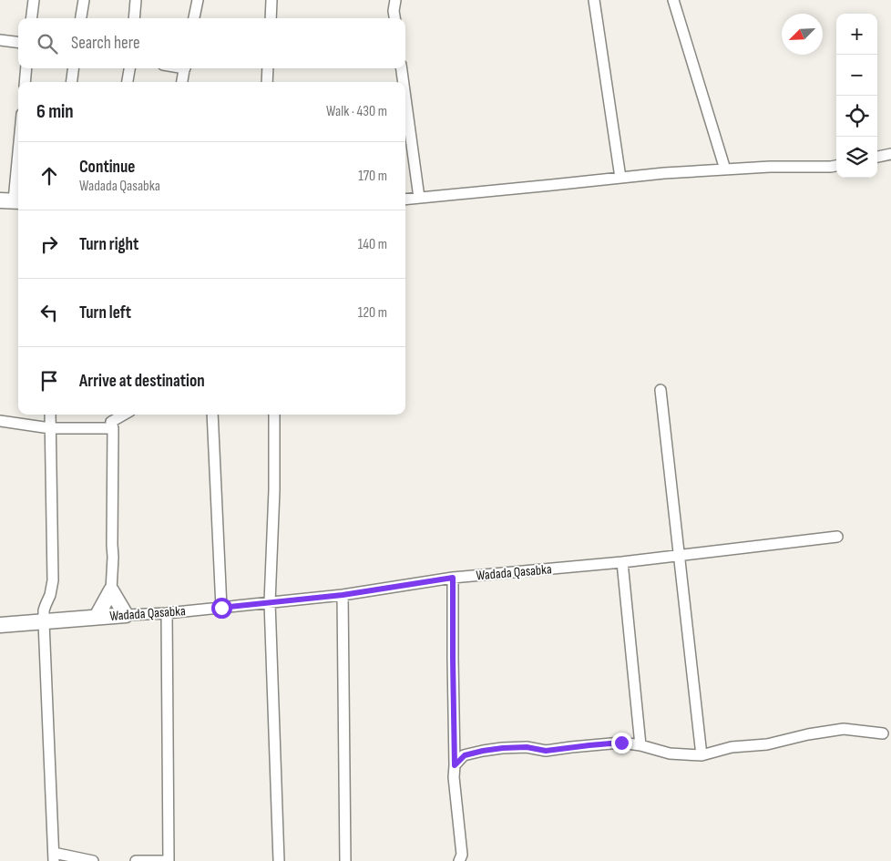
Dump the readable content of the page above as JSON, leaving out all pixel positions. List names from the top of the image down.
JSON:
{
  "streets": {
    "street": ["Wadada Qasabka"]
  },
  "north": "bottom left",
  "page": {
    "map_buttons": ["+", "−"],
    "search": "Search here",
    "heading": ["6 min", "Walk · 430 m"],
    "list": [
      ["Continue", "Wadada Qasabka", "170 m"],
      ["Turn right", "140 m"],
      ["Turn left", "120 m"],
      "Arrive at destination"
    ]
  }
}
